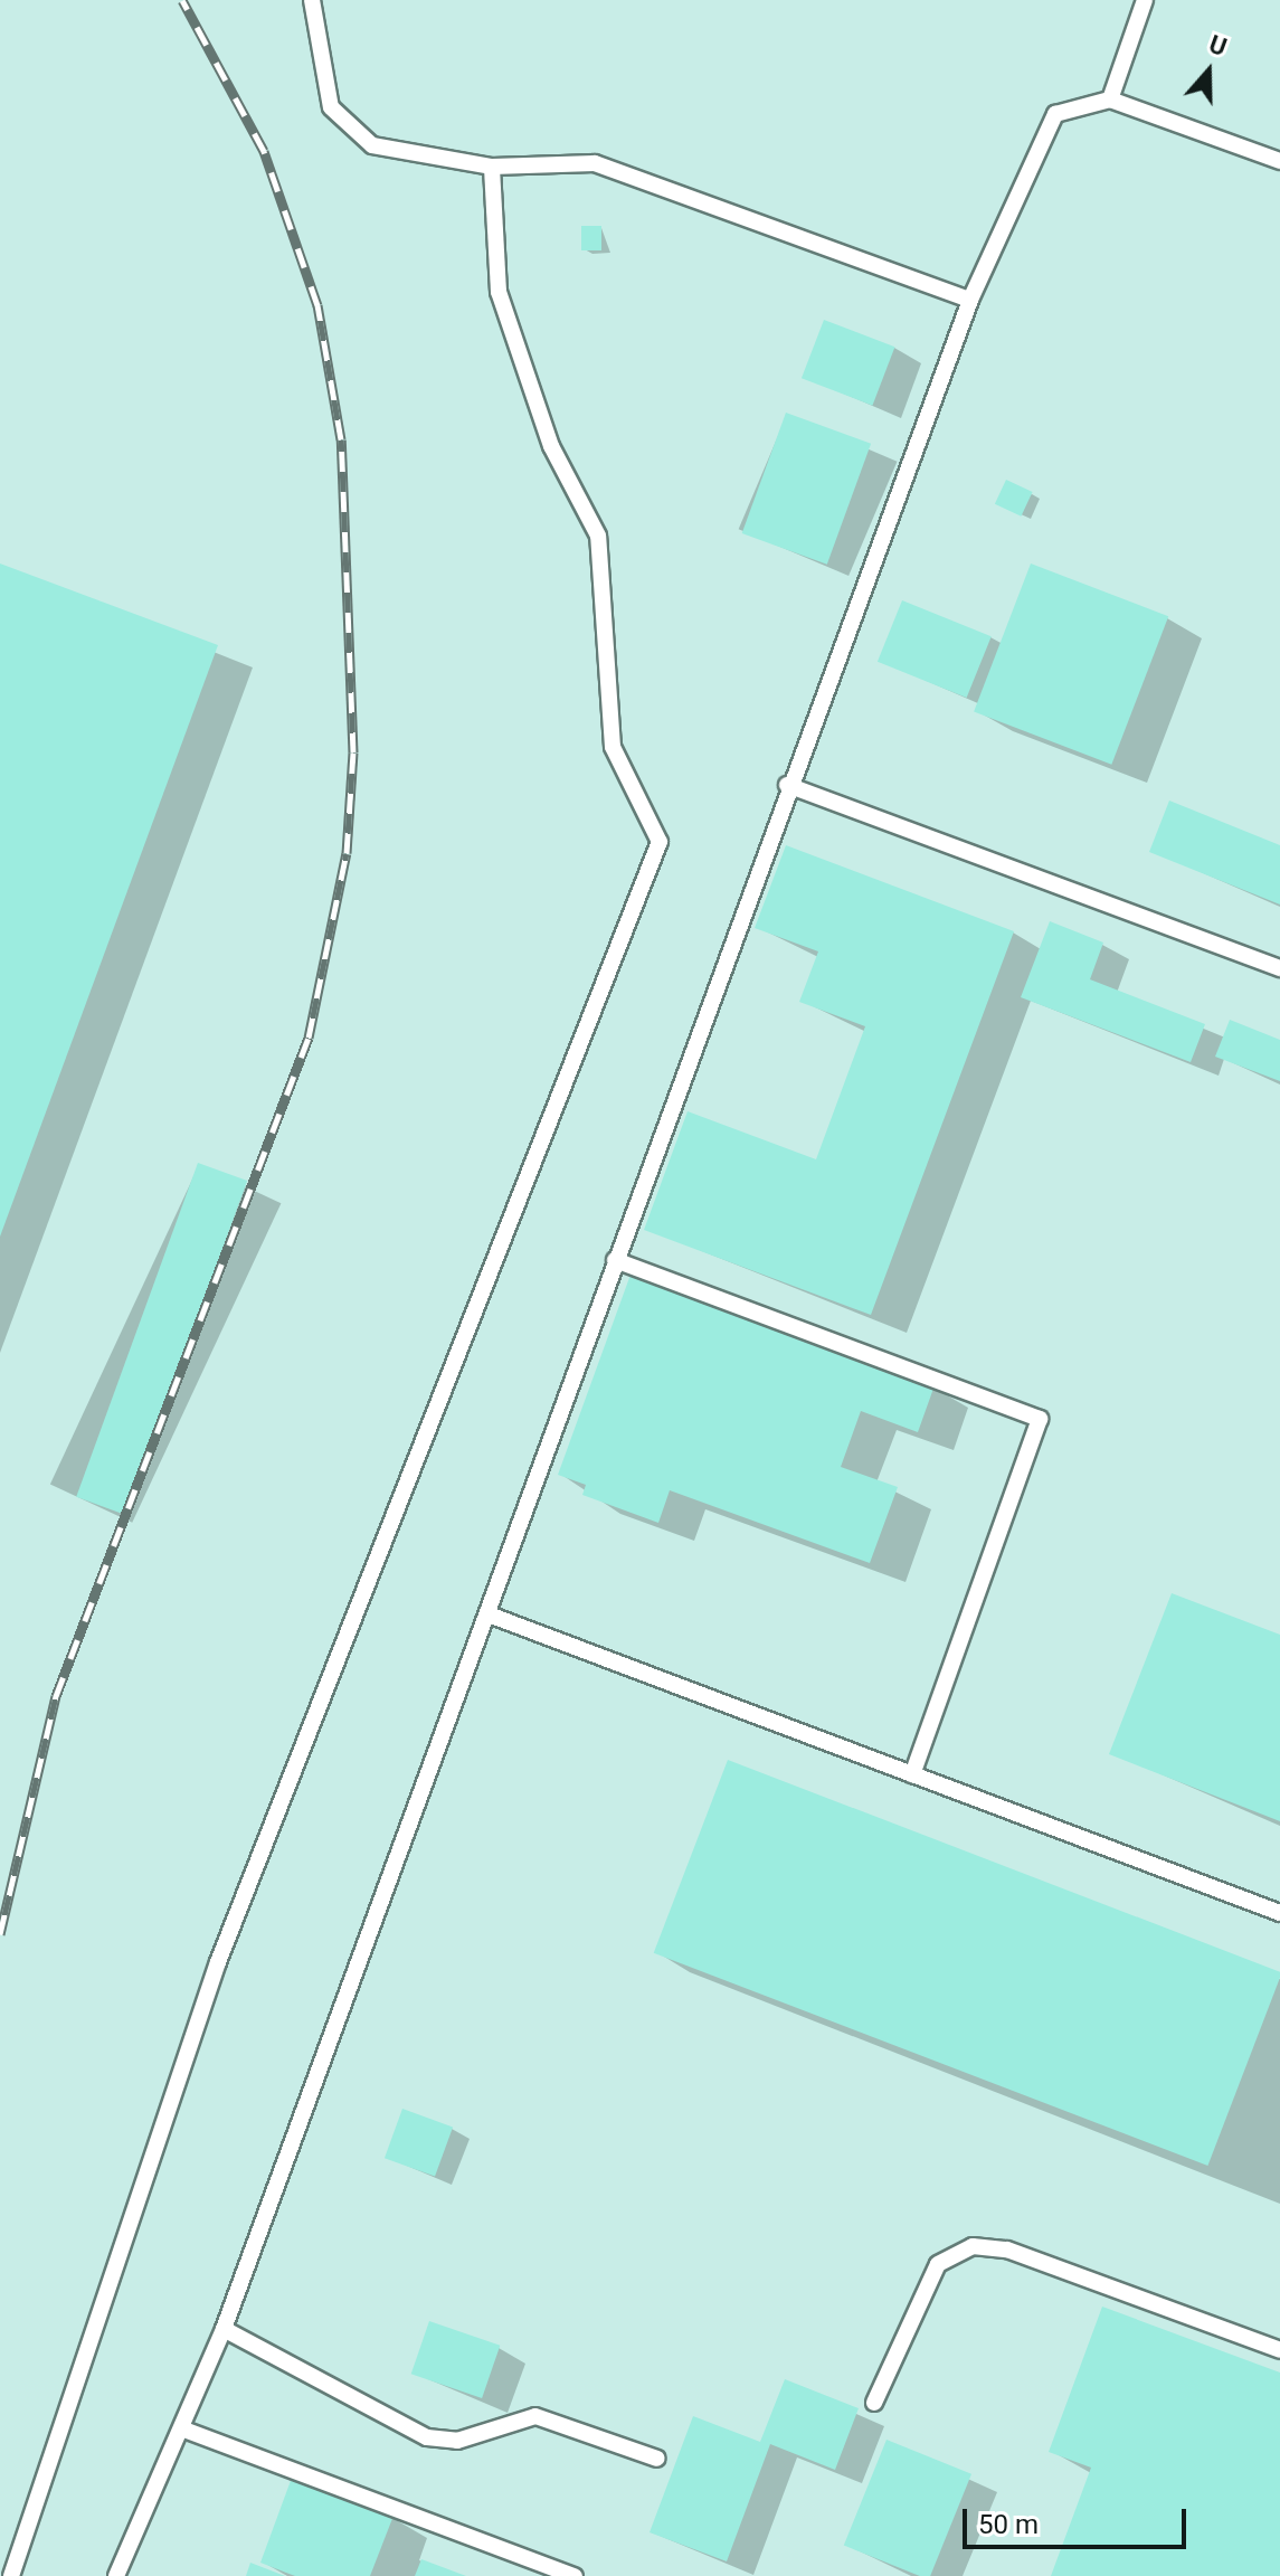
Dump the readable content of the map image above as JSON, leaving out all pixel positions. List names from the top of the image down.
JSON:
{
  "scale_bar": "50 m",
  "north": "top"
}
